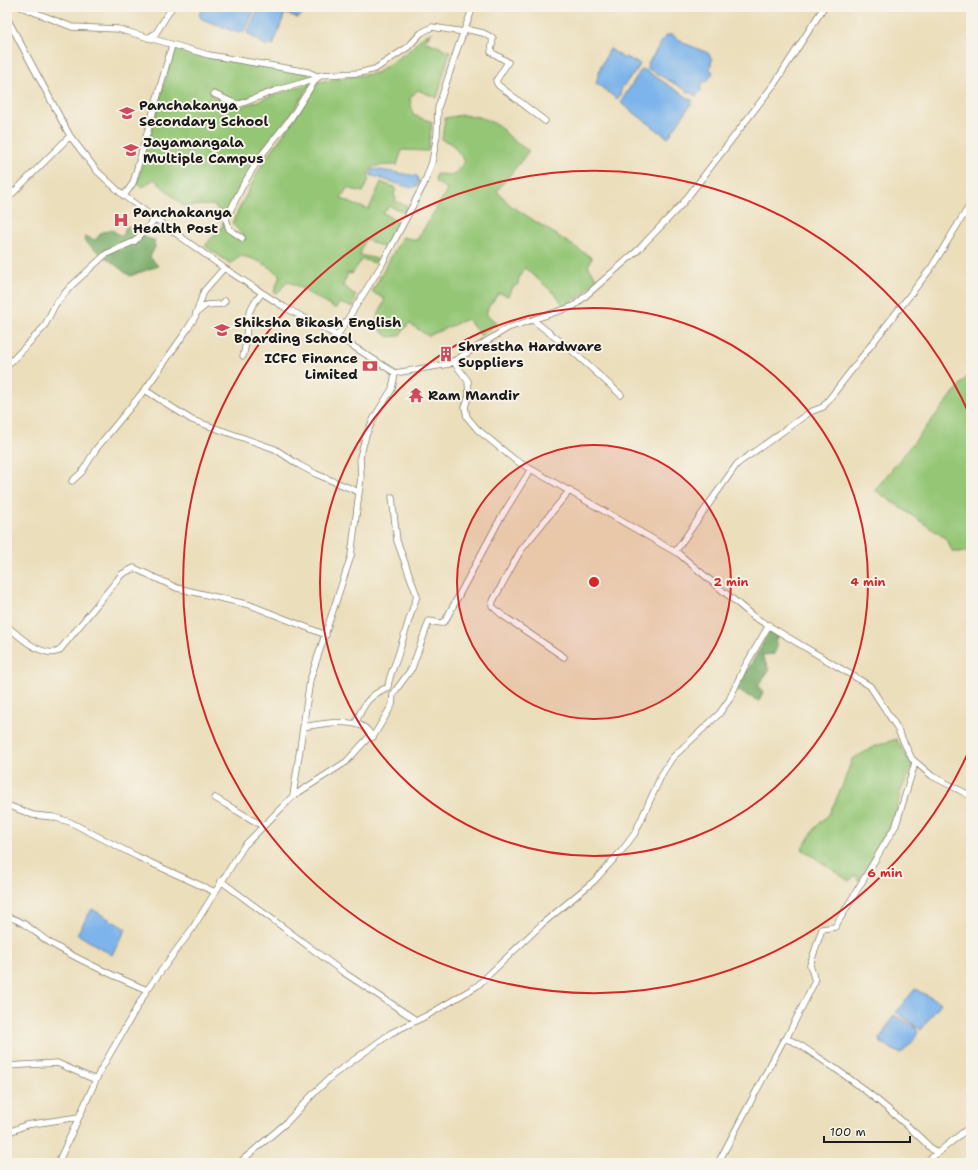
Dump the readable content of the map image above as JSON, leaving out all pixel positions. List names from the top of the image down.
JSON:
{
  "places": {
    "school or university": ["Panchakanya Secondary School", "Jayamangala Multiple Campus", "Shiksha Bikash English Boarding School"],
    "hospital": ["Panchakanya Health Post"],
    "building": ["Shrestha Hardware Suppliers"],
    "bank": ["ICFC Finance Limited"],
    "temple": ["Ram Mandir"]
  },
  "scale_bar": "100 m",
  "rings": ["2 min", "4 min", "6 min"]
}
